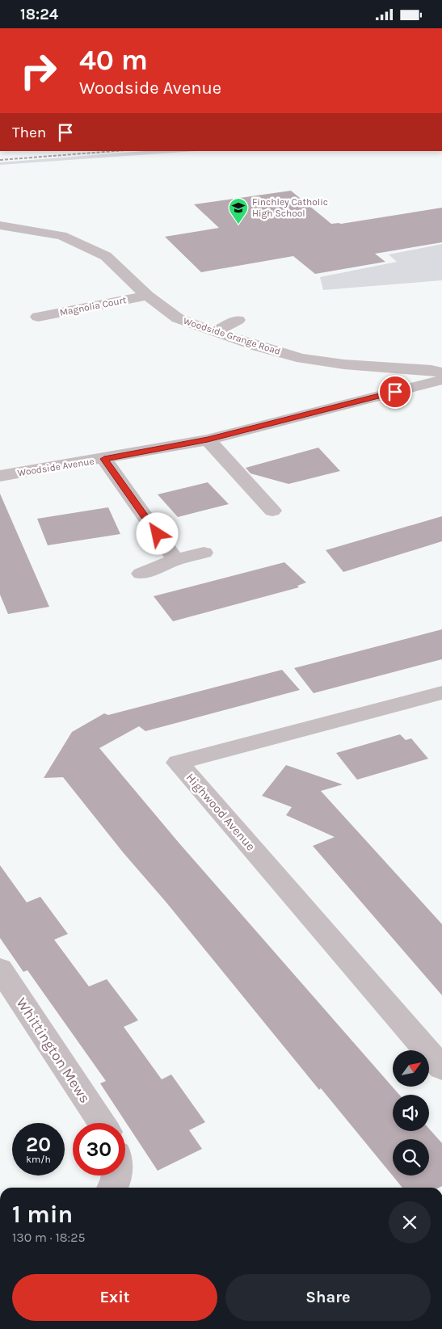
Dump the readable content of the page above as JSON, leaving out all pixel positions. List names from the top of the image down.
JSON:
{
  "streets": {
    "street": [
      "Magnolia Court",
      "Woodside Grange Road",
      "Woodside Avenue",
      "Highwood Avenue",
      "Whittington Mews"
    ]
  },
  "crossings": [
    ["Magnolia Court", "Woodside Grange Road"]
  ],
  "places": {
    "school or university": ["Finchley Catholic High School"]
  },
  "north": "top right",
  "page": {
    "status": "18:24",
    "turn": ["40 m", "Woodside Avenue"],
    "then": "Then",
    "speed": "20 km/h",
    "limit": "30",
    "heading": ["1 min", "130 m · 18:25"],
    "buttons": ["Exit", "Share"]
  }
}
